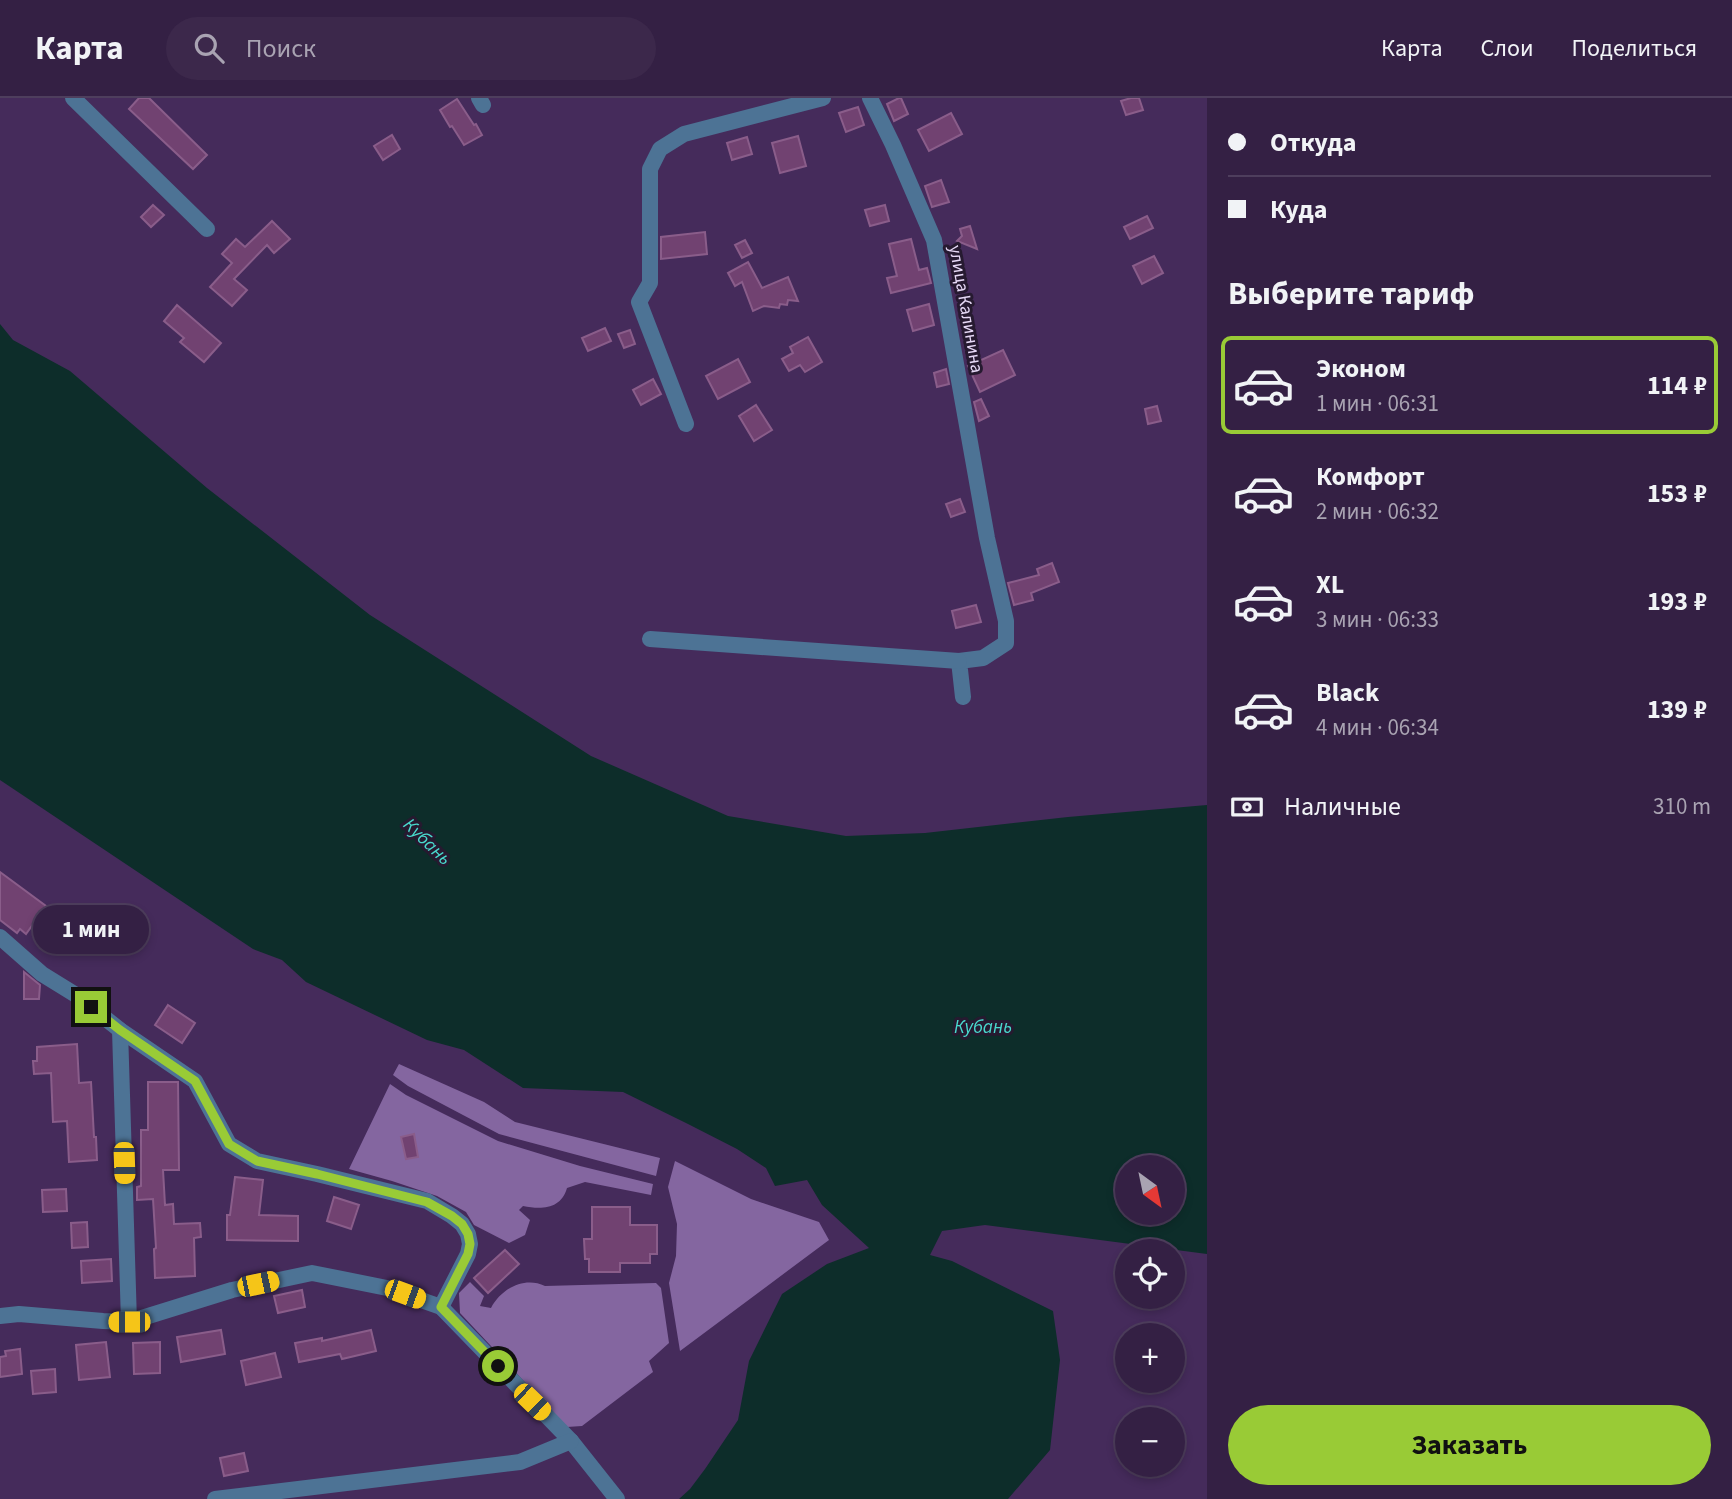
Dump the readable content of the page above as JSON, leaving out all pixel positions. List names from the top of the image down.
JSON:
{
  "streets": {
    "street": ["улица Калинина"]
  },
  "water": ["Кубань"],
  "north": "bottom right",
  "page": {
    "header": "Карта",
    "search": "Поиск",
    "nav": ["Карта", "Слои", "Поделиться"],
    "banner": ["Откуда", "Куда"],
    "heading": "Выберите тариф",
    "list": [
      {
        "name": "Эконом",
        "note": "1 мин · 06:31",
        "value": "114 ₽"
      },
      {
        "name": "Комфорт",
        "note": "2 мин · 06:32",
        "value": "153 ₽"
      },
      {
        "name": "XL",
        "note": "3 мин · 06:33",
        "value": "193 ₽"
      },
      {
        "name": "Black",
        "note": "4 мин · 06:34",
        "value": "139 ₽"
      }
    ],
    "pay": ["Наличные", "310 m"],
    "bubble": "1 мин",
    "map_buttons": ["+", "−"],
    "buttons": "Заказать"
  }
}
